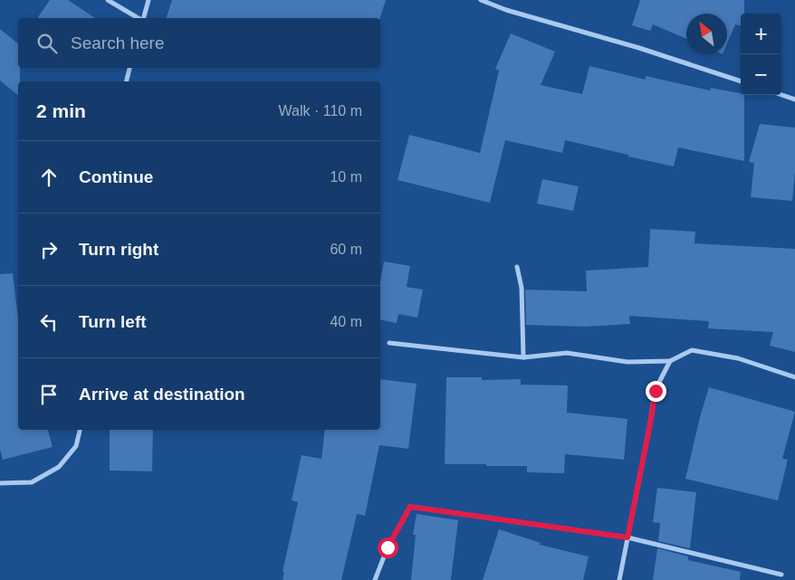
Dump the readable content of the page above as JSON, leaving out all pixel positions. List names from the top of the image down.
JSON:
{
  "north": "top left",
  "page": {
    "map_buttons": ["+", "−"],
    "search": "Search here",
    "heading": ["2 min", "Walk · 110 m"],
    "list": [
      ["Continue", "10 m"],
      ["Turn right", "60 m"],
      ["Turn left", "40 m"],
      "Arrive at destination"
    ]
  }
}
